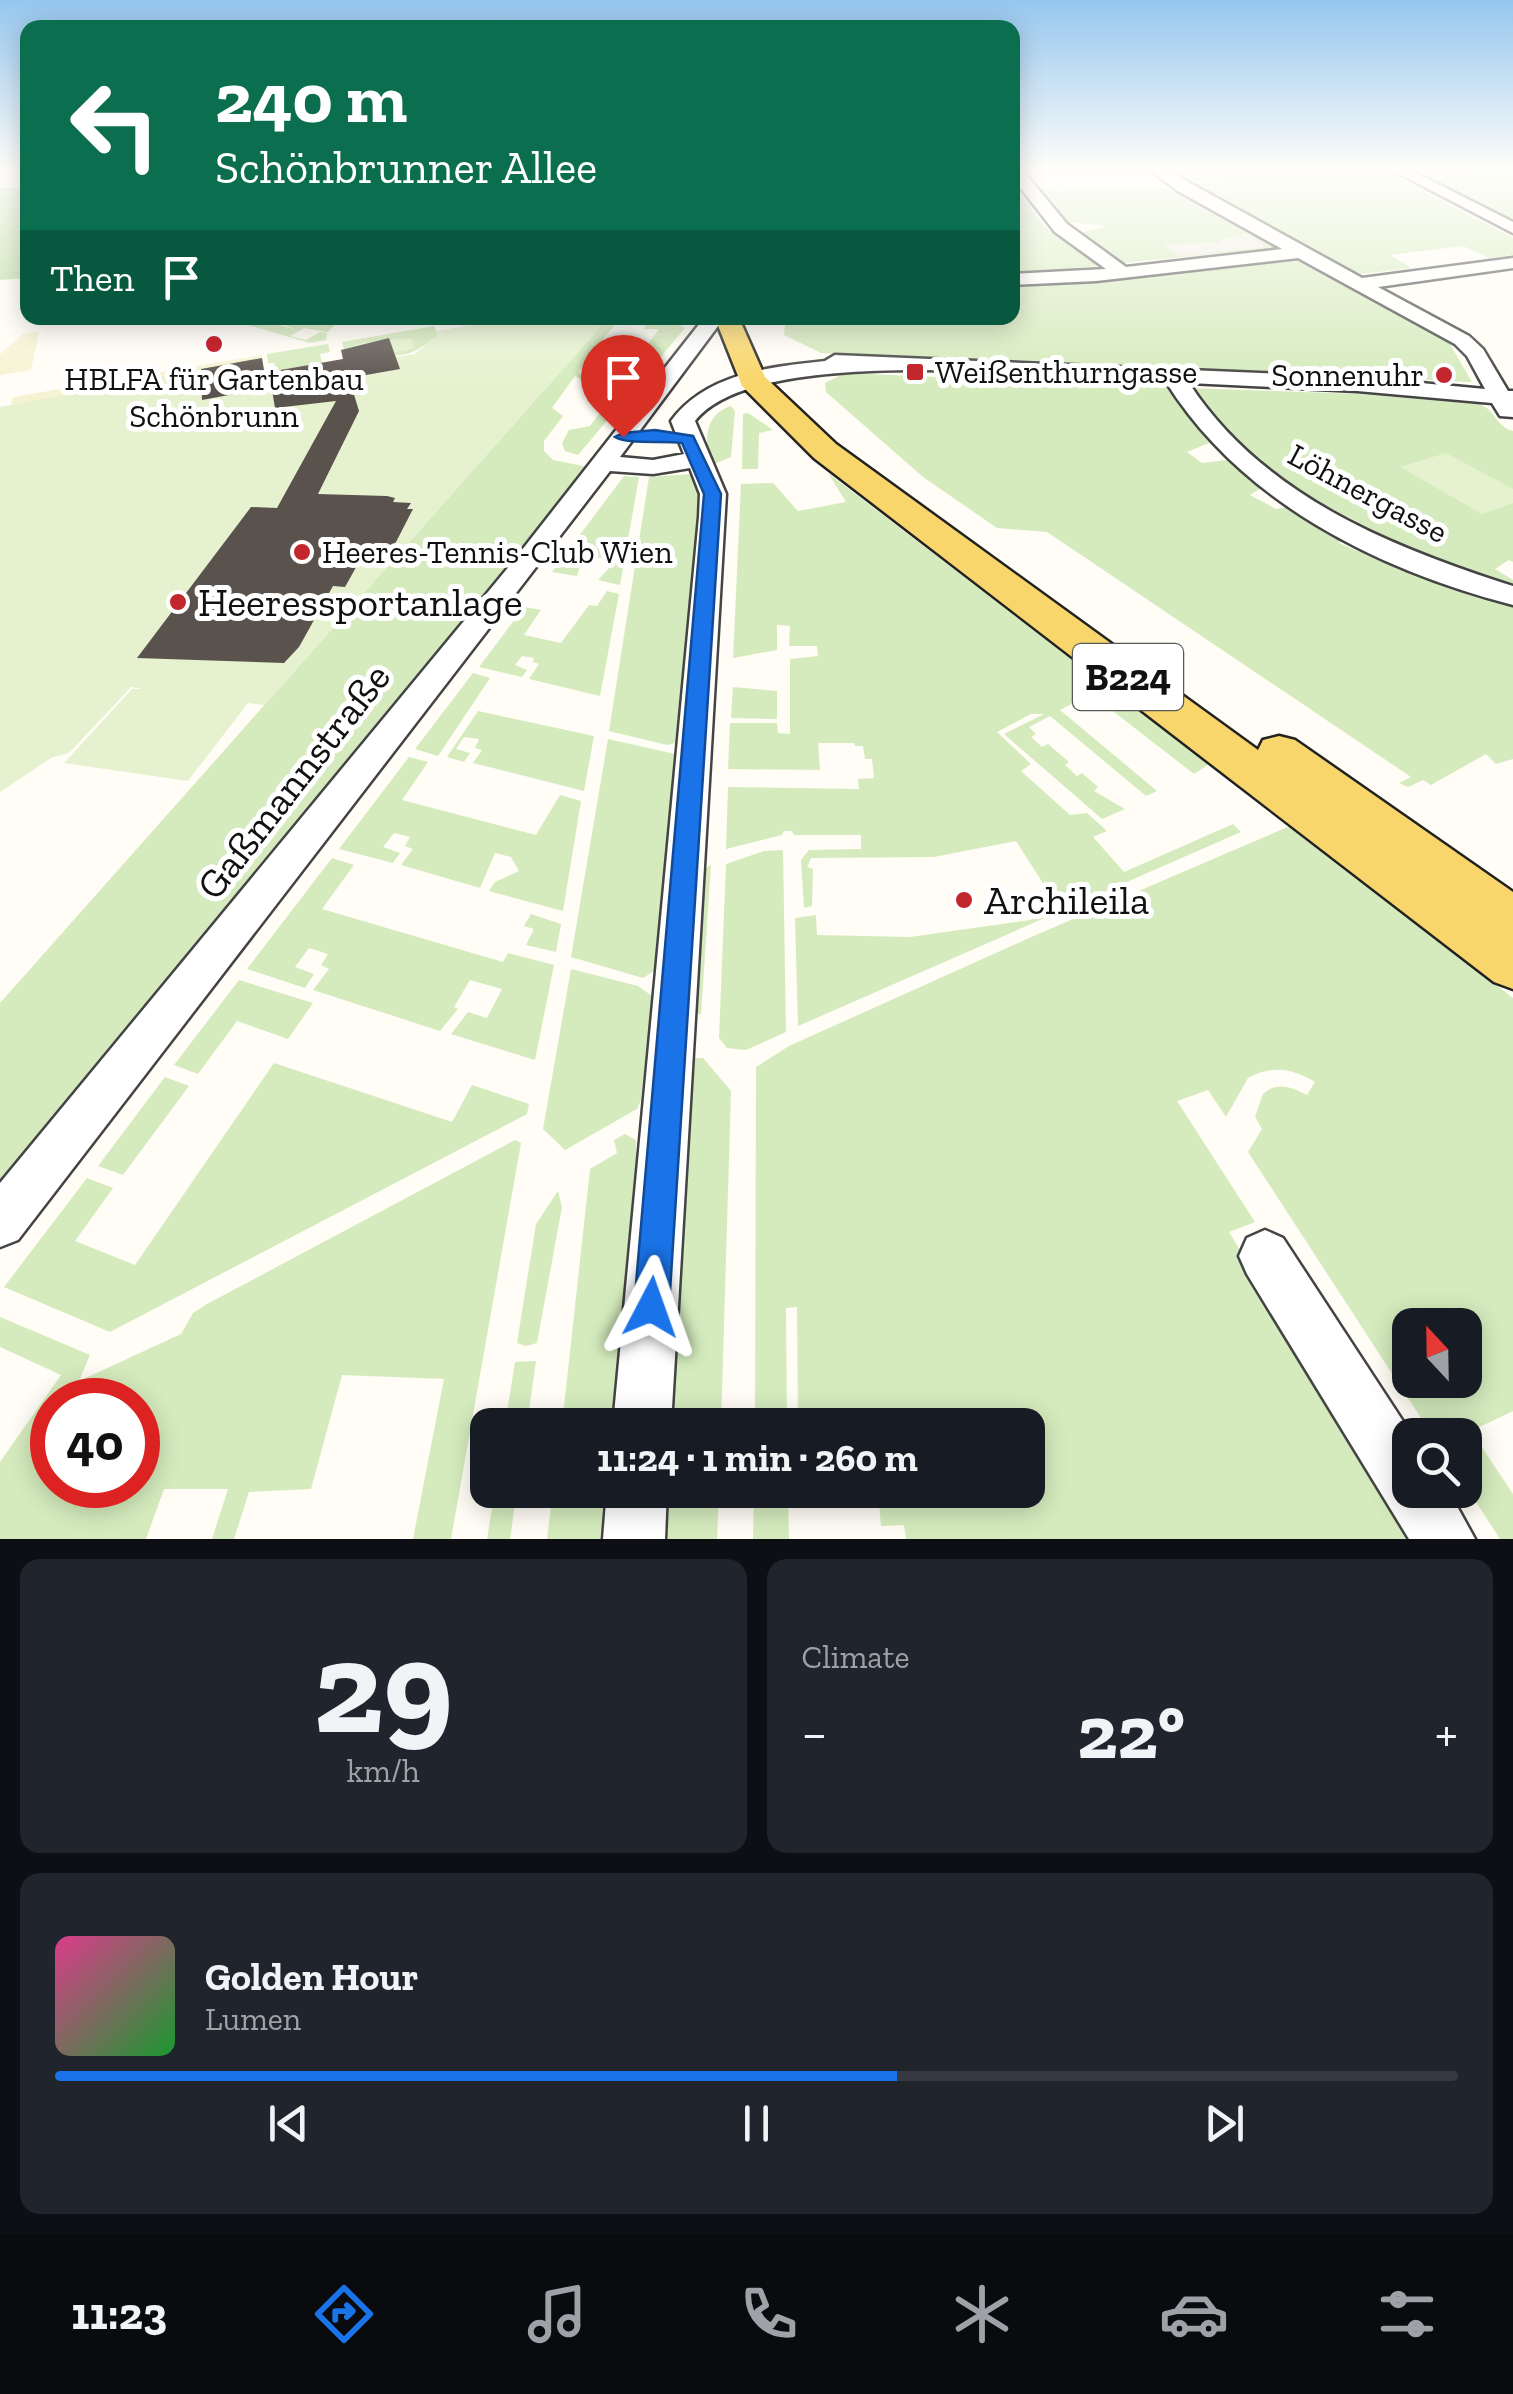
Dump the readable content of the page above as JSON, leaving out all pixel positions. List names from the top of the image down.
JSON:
{
  "streets": {
    "main road": ["B224"],
    "street": ["Löhnergasse", "Gaßmannstraße"]
  },
  "crossings": [
    ["B224", "Gaßmannstraße"]
  ],
  "places": {
    "other": [
      "HBLFA für Gartenbau Schönbrunn",
      "Sonnenuhr",
      "Heeres-Tennis-Club Wien",
      "Heeressportanlage",
      "Archileila"
    ],
    "transit": ["Weißenthurngasse"]
  },
  "north": "top",
  "page": {
    "turn": ["240 m", "Schönbrunner Allee"],
    "then": "Then",
    "limit": "40",
    "trip": "11:24 · 1 min · 260 m",
    "tile": [
      ["29", "km/h"],
      "Climate"
    ],
    "heat": ["−", "22°", "+"],
    "song": ["Golden Hour", "Lumen"],
    "tabs": "11:23"
  }
}
